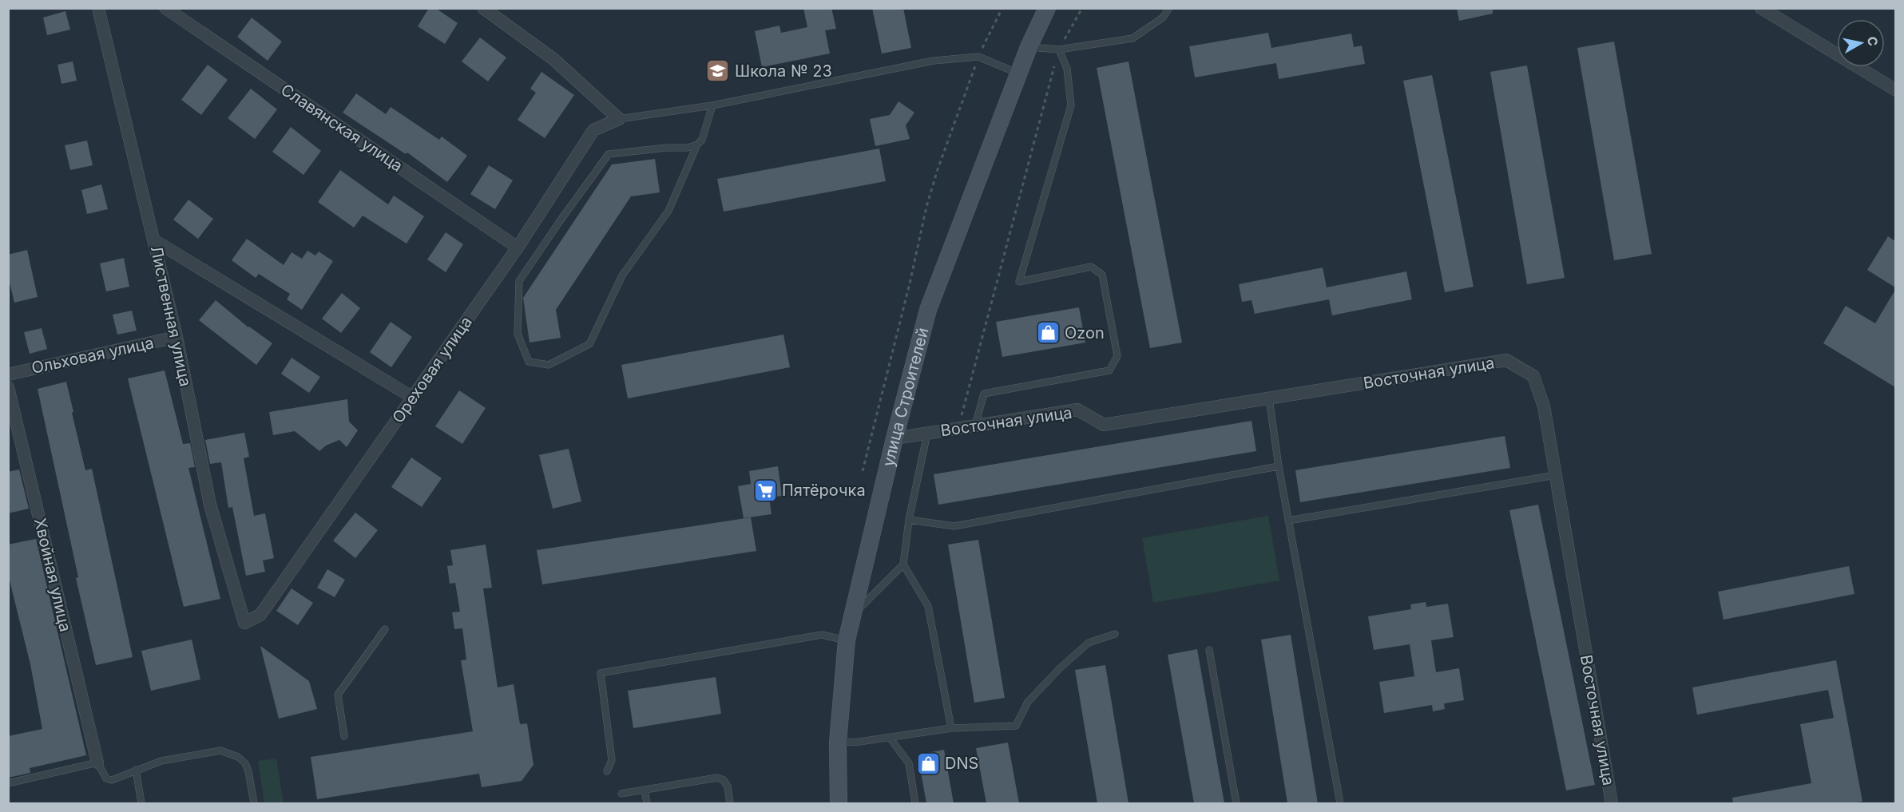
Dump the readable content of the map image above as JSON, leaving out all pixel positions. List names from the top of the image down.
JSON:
{
  "streets": {
    "main road": ["улица Строителей"],
    "street": [
      "Славянская улица",
      "Лиственная улица",
      "Ольховая улица",
      "Ореховая улица",
      "Восточная улица",
      "Хвойная улица"
    ]
  },
  "crossings": [
    ["Славянская улица", "Ореховая улица"],
    ["Лиственная улица", "Ольховая улица"],
    ["Лиственная улица", "Ореховая улица"],
    ["Восточная улица", "улица Строителей"]
  ],
  "places": {
    "school or university": ["Школа № 23"],
    "shop": ["Ozon", "DNS"],
    "supermarket": ["Пятёрочка"]
  },
  "north": "right"
}
